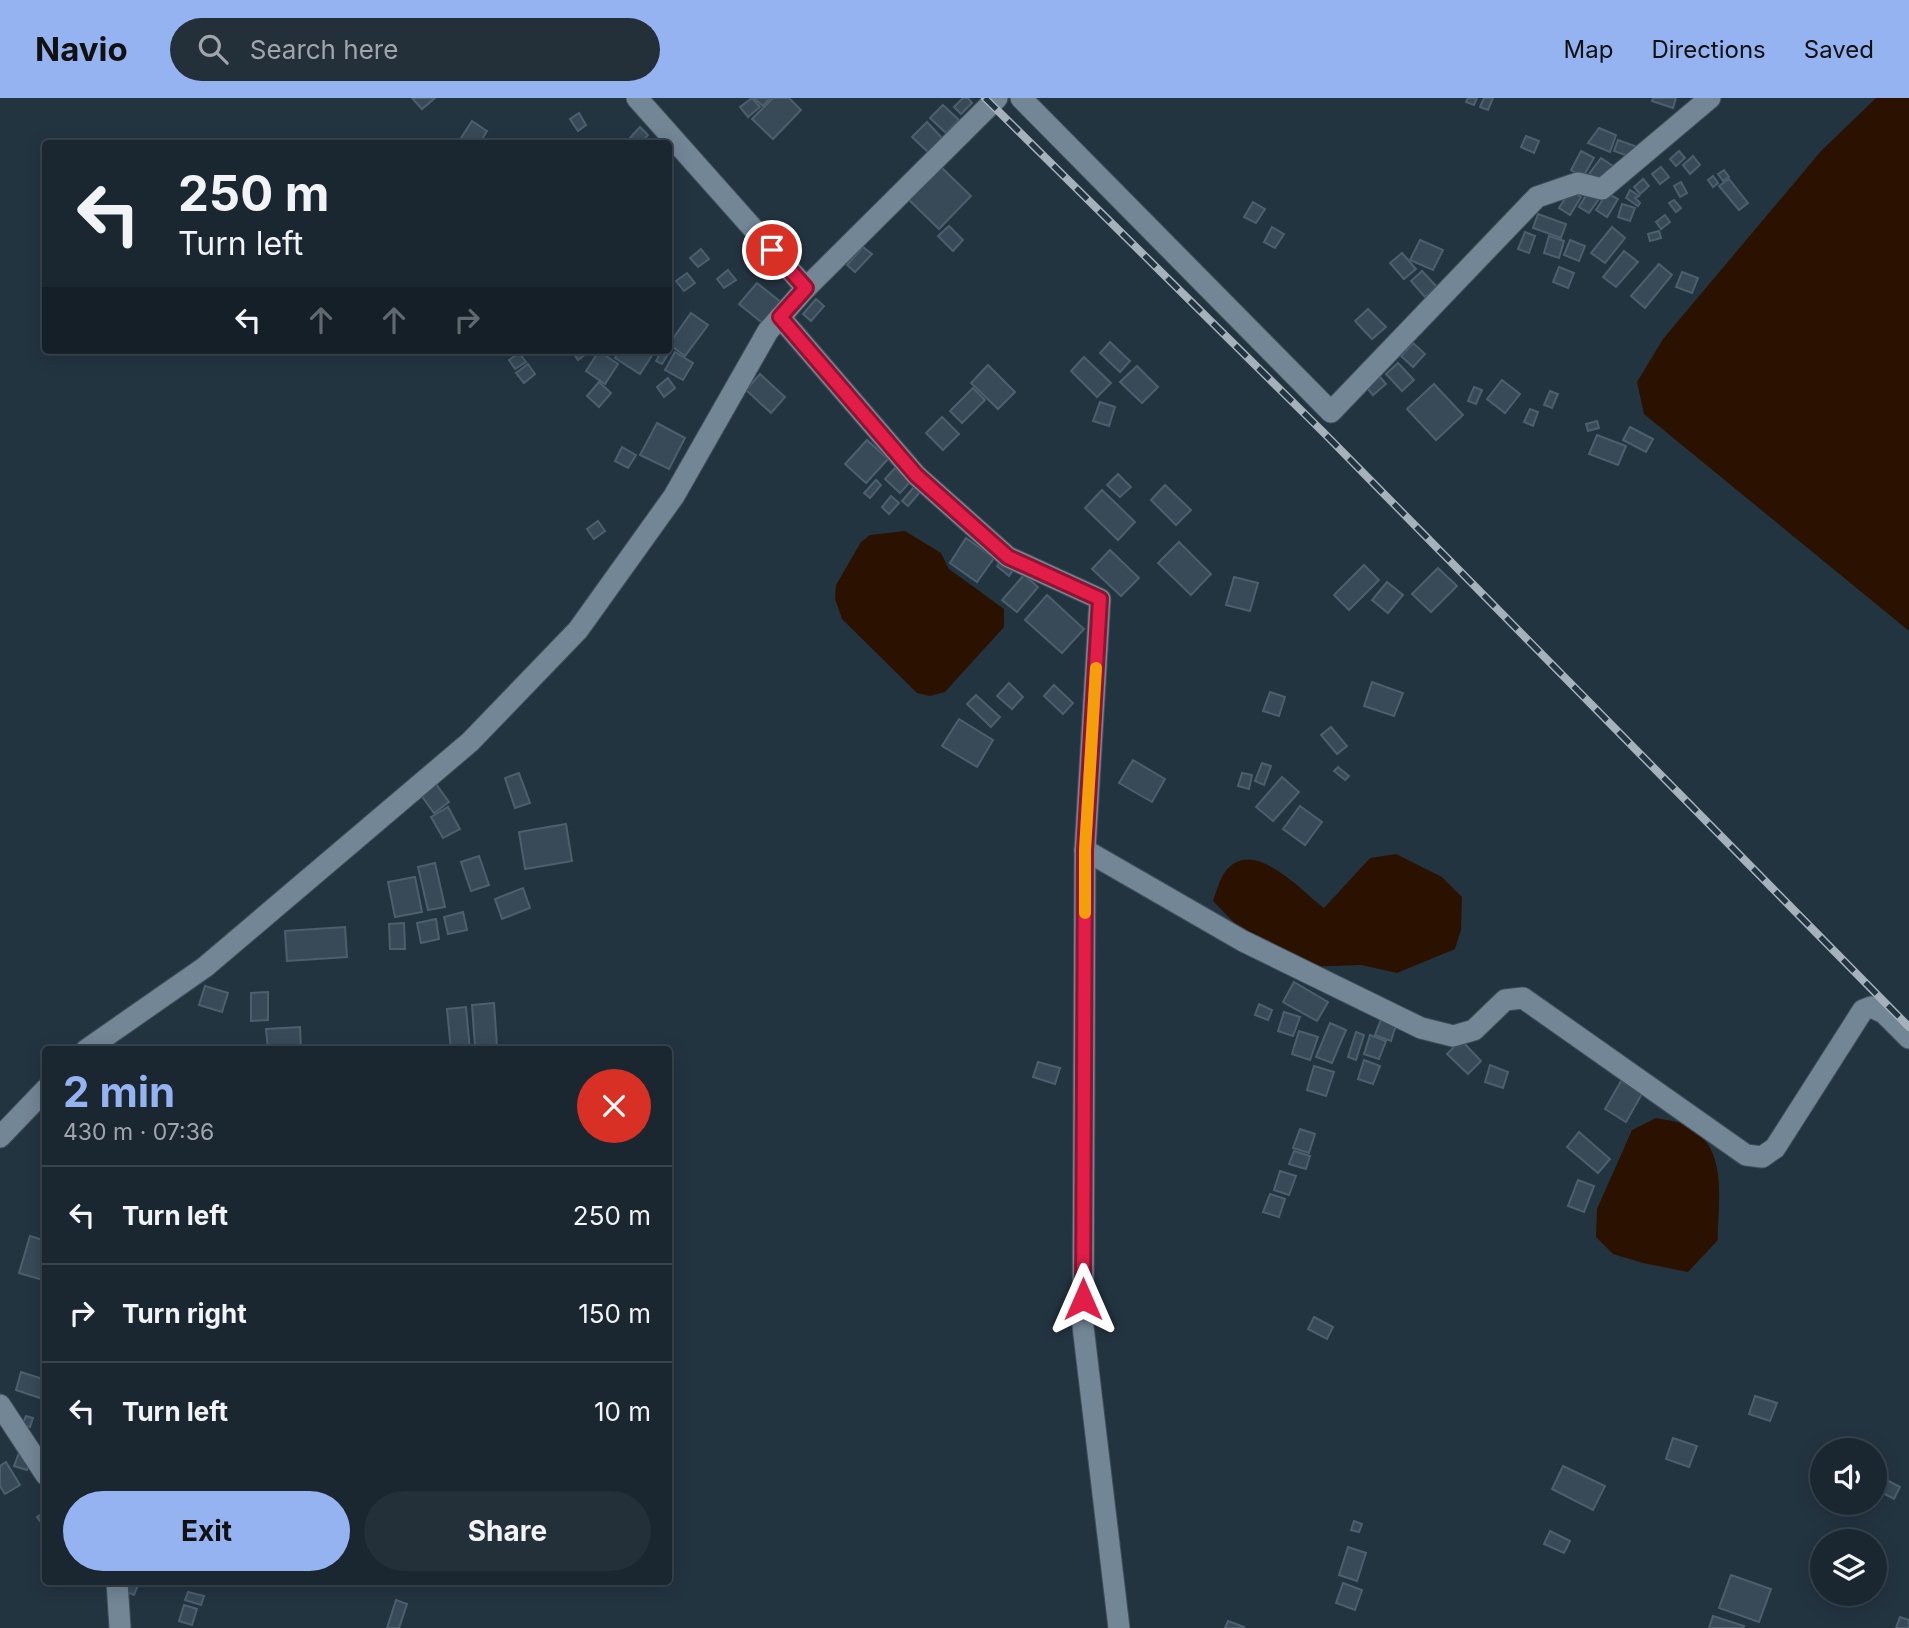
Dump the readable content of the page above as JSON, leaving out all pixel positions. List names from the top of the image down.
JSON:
{
  "page": {
    "header": "Navio",
    "search": "Search here",
    "nav": ["Map", "Directions", "Saved"],
    "turn": ["250 m", "Turn left"],
    "heading": ["2 min", "430 m · 07:36"],
    "list": [
      {
        "name": "Turn left",
        "value": "250 m"
      },
      {
        "name": "Turn right",
        "value": "150 m"
      },
      {
        "name": "Turn left",
        "value": "10 m"
      }
    ],
    "buttons": ["Exit", "Share"]
  }
}
